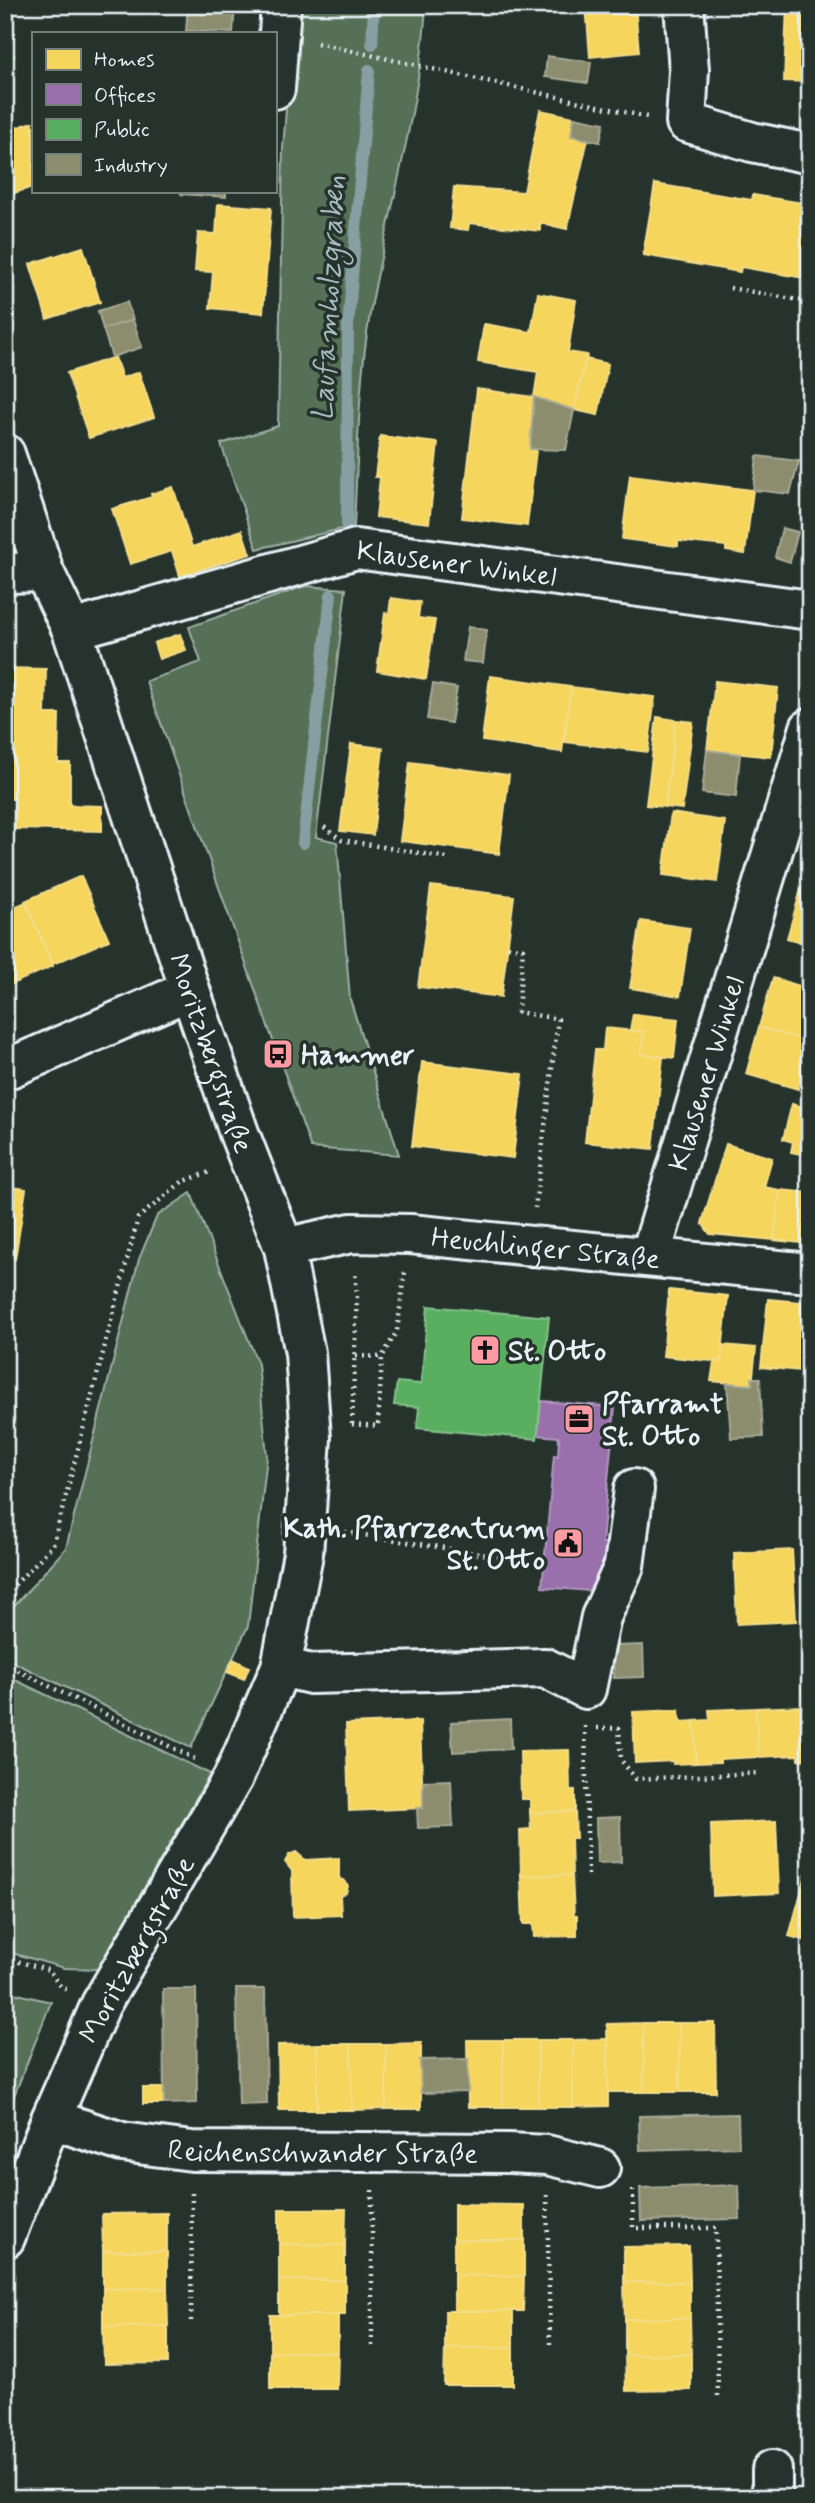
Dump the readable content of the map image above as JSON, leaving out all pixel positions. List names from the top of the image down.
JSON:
{
  "streets": {
    "street": [
      "Klausener Winkel",
      "Moritzbergstraße",
      "Heuchlinger Straße",
      "Reichenschwander Straße"
    ]
  },
  "crossings": [
    ["Klausener Winkel", "Moritzbergstraße"],
    ["Klausener Winkel", "Heuchlinger Straße"],
    ["Moritzbergstraße", "Heuchlinger Straße"],
    ["Moritzbergstraße", "Reichenschwander Straße"]
  ],
  "water": ["Laufamholzgraben"],
  "places": {
    "bus stop": ["Hammer"],
    "church": ["St. Otto"],
    "office": ["Pfarramt St. Otto"],
    "public building": ["Kath. Pfarrzentrum St. Otto"]
  },
  "legend": [
    "Homes",
    "Offices",
    "Public",
    "Industry"
  ]
}
